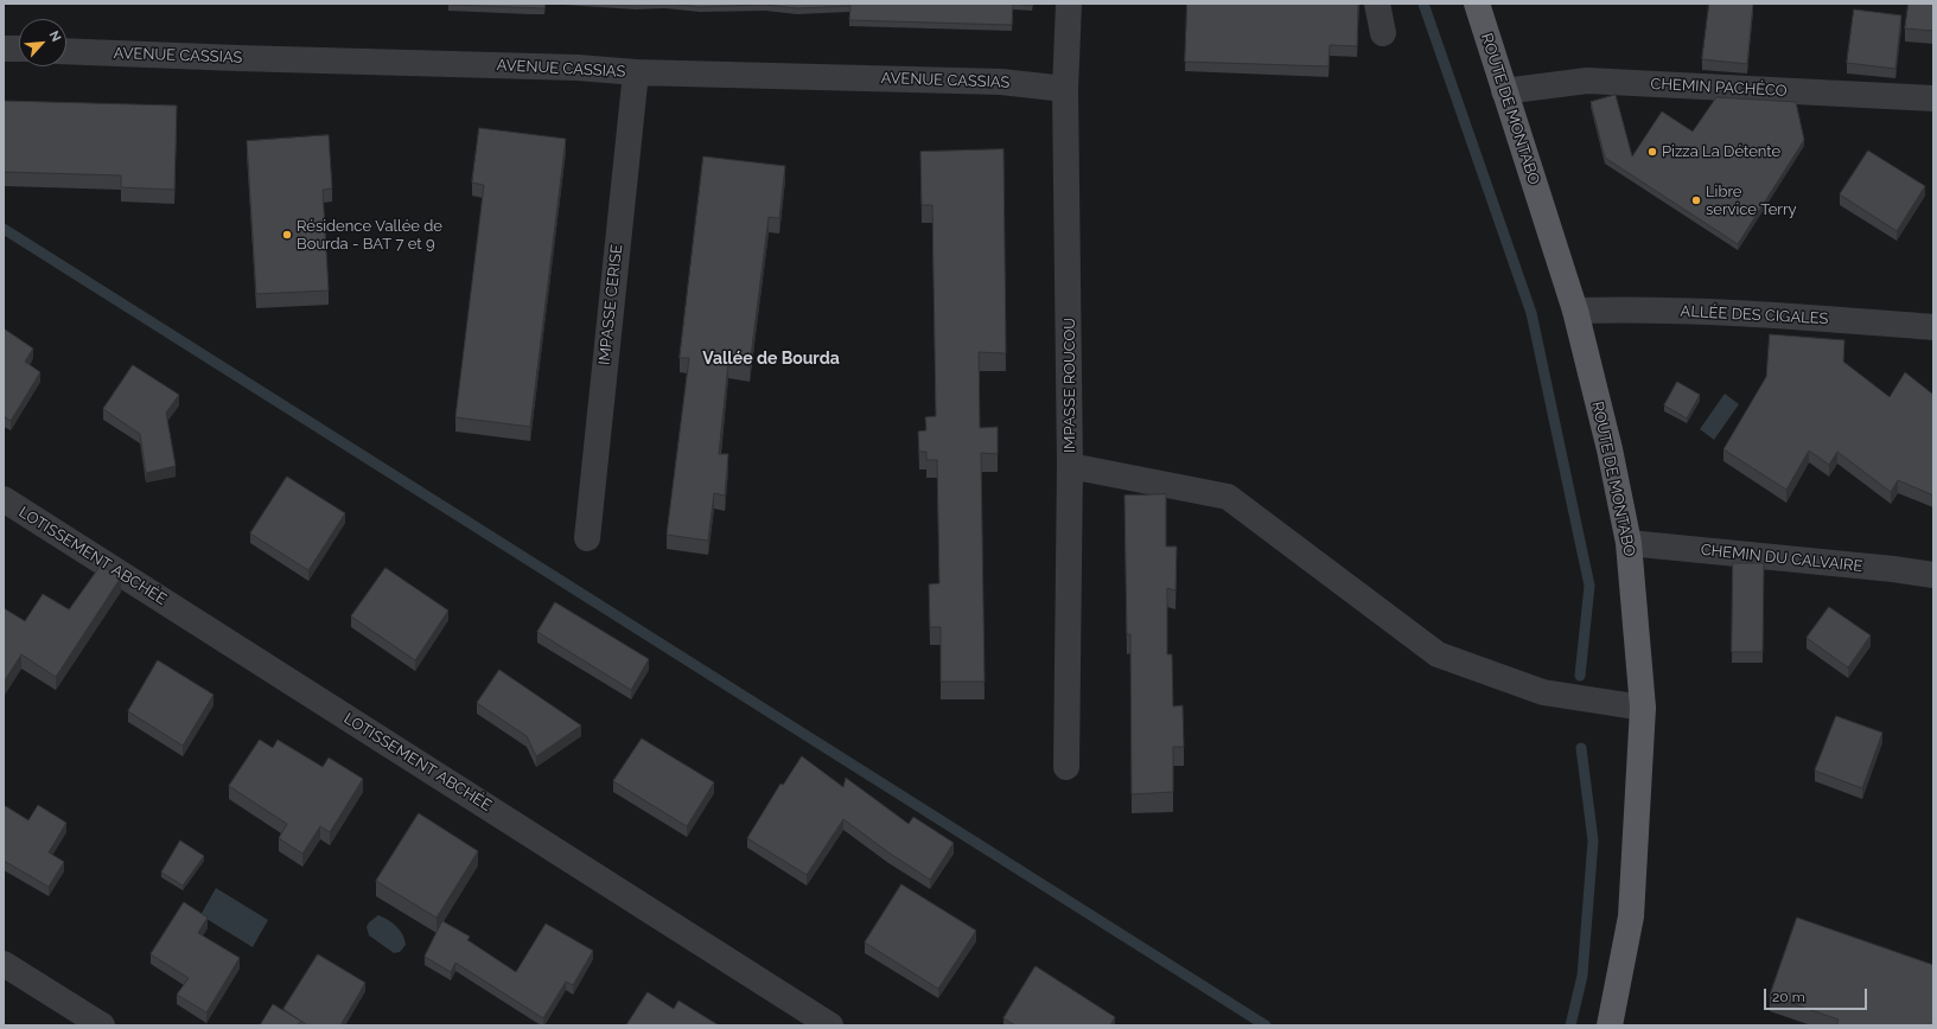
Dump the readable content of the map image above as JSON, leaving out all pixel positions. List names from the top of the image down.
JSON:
{
  "streets": {
    "main road": ["ROUTE DE MONTABO"],
    "street": [
      "AVENUE CASSIAS",
      "CHEMIN PACHÉCO",
      "IMPASSE CERISE",
      "ALLÉE DES CIGALES",
      "IMPASSE ROUCOU",
      "LOTISSEMENT ABCHÉE",
      "CHEMIN DU CALVAIRE"
    ]
  },
  "crossings": [
    ["AVENUE CASSIAS", "IMPASSE CERISE"],
    ["AVENUE CASSIAS", "IMPASSE ROUCOU"],
    ["CHEMIN PACHÉCO", "ROUTE DE MONTABO"],
    ["ROUTE DE MONTABO", "ALLÉE DES CIGALES"],
    ["ROUTE DE MONTABO", "CHEMIN DU CALVAIRE"]
  ],
  "districts": ["Vallée de Bourda"],
  "places": ["Pizza La Détente", "Libre service Terry", "Résidence Vallée de Bourda - BAT 7 et 9"],
  "scale_bar": "20 m",
  "north": "top right"
}
